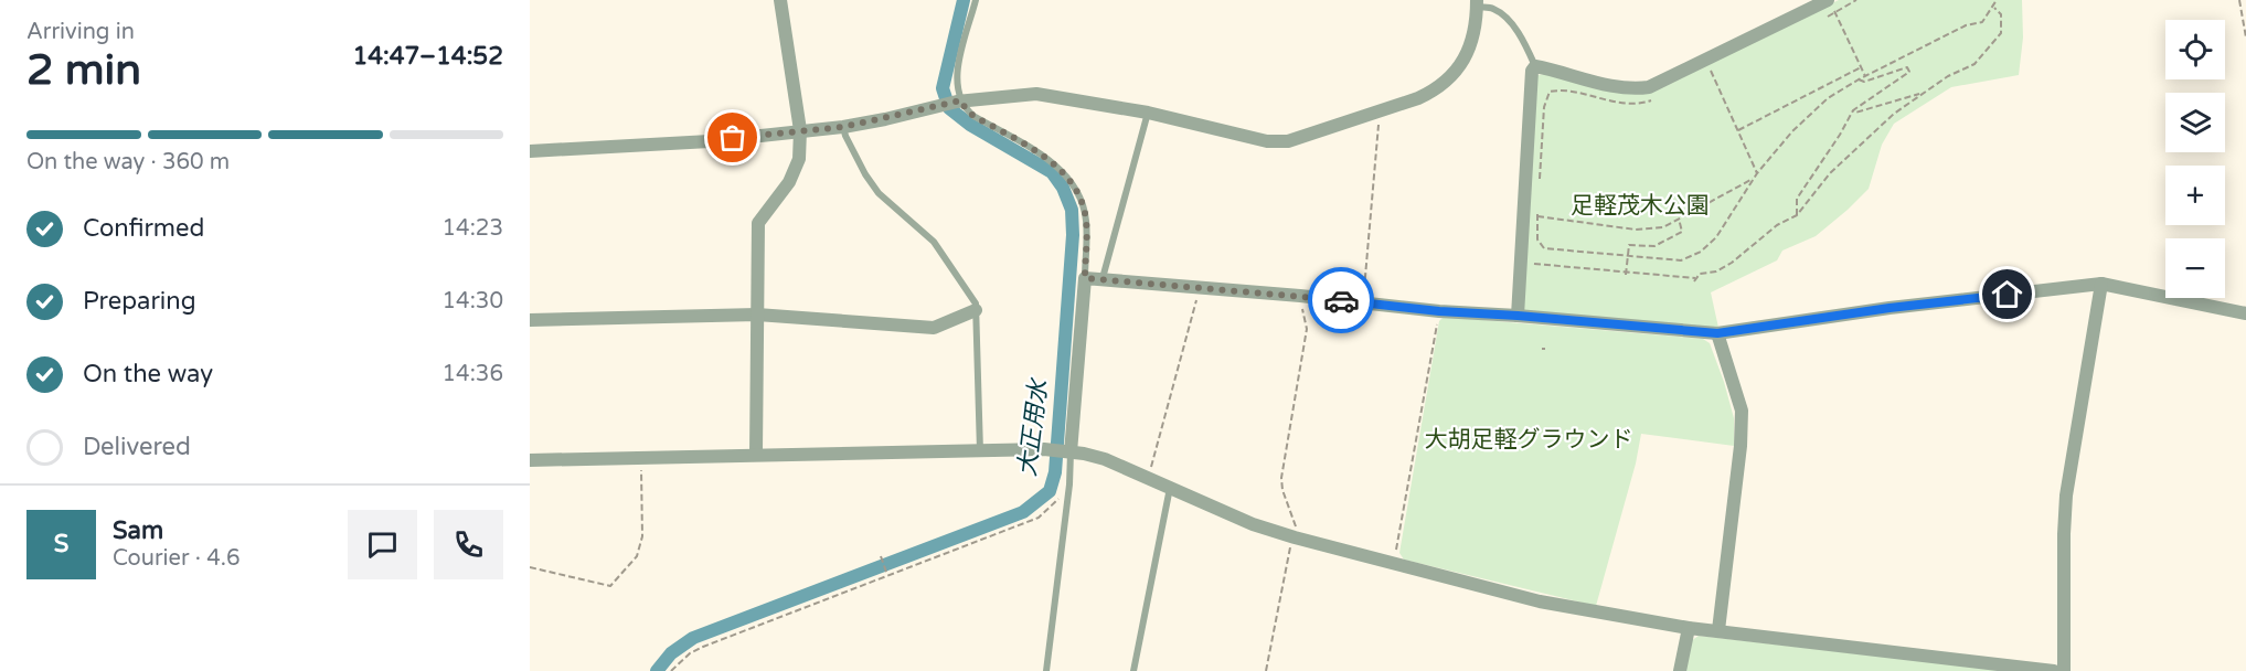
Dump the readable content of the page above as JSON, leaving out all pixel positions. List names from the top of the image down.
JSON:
{
  "water": ["大正用水"],
  "parks": ["足軽茂木公園", "大胡足軽グラウンド"],
  "page": {
    "heading": ["2 min", "Arriving in", "14:47–14:52"],
    "panel": ["Sam", "Courier · 4.6"],
    "map_buttons": ["+", "−"],
    "bar": "On the way · 360 m",
    "list": [
      ["Confirmed", "14:23"],
      ["Preparing", "14:30"],
      ["On the way", "14:36"],
      "Delivered"
    ],
    "round": "S"
  }
}
